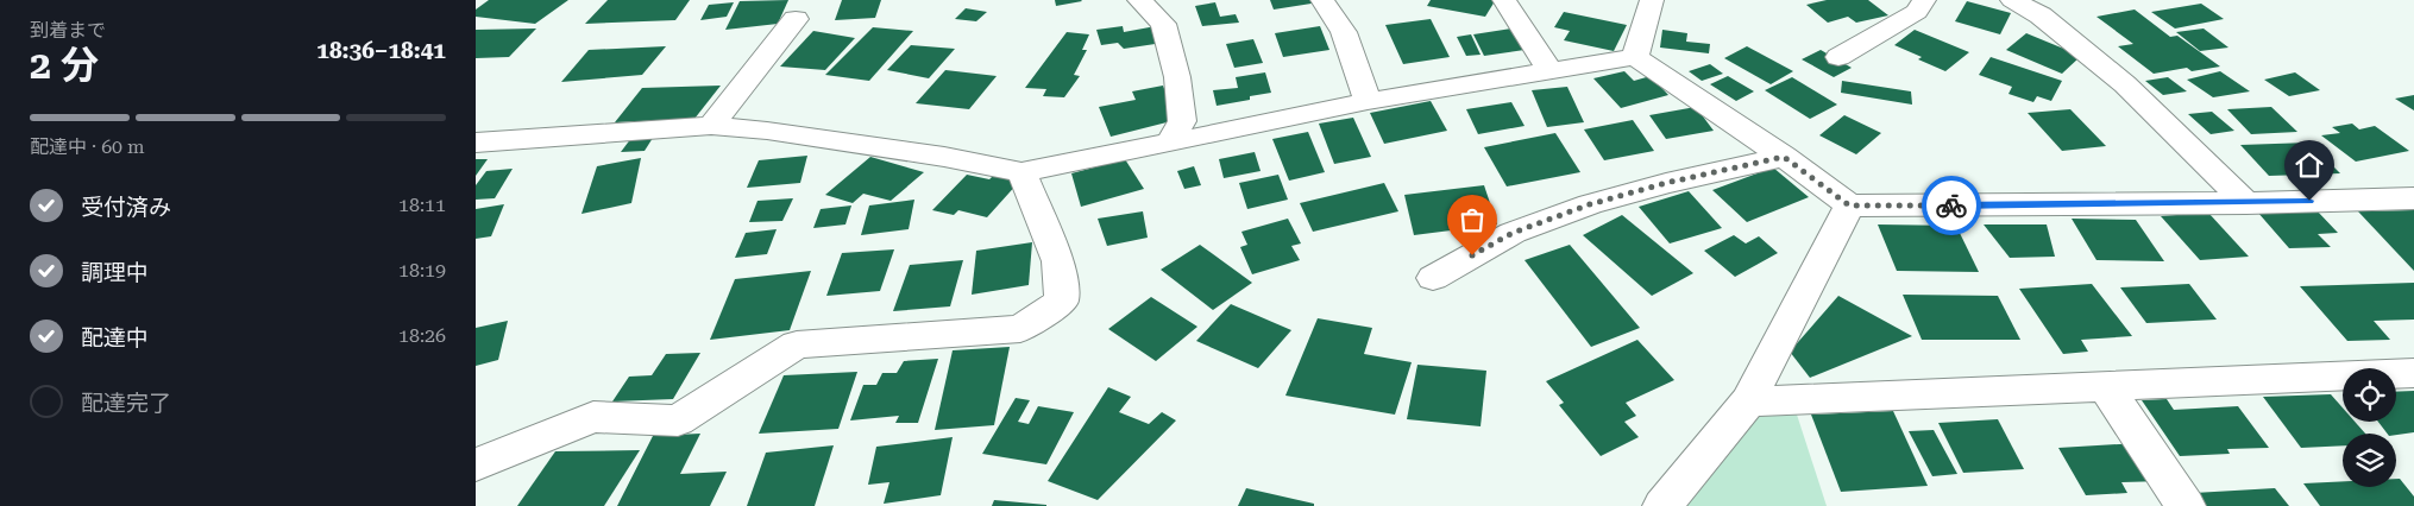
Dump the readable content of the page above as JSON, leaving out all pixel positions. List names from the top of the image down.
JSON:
{
  "page": {
    "heading": ["2 分", "到着まで", "18:36–18:41"],
    "bar": "配達中 · 60 m",
    "list": [
      ["受付済み", "18:11"],
      ["調理中", "18:19"],
      ["配達中", "18:26"],
      "配達完了"
    ]
  }
}
